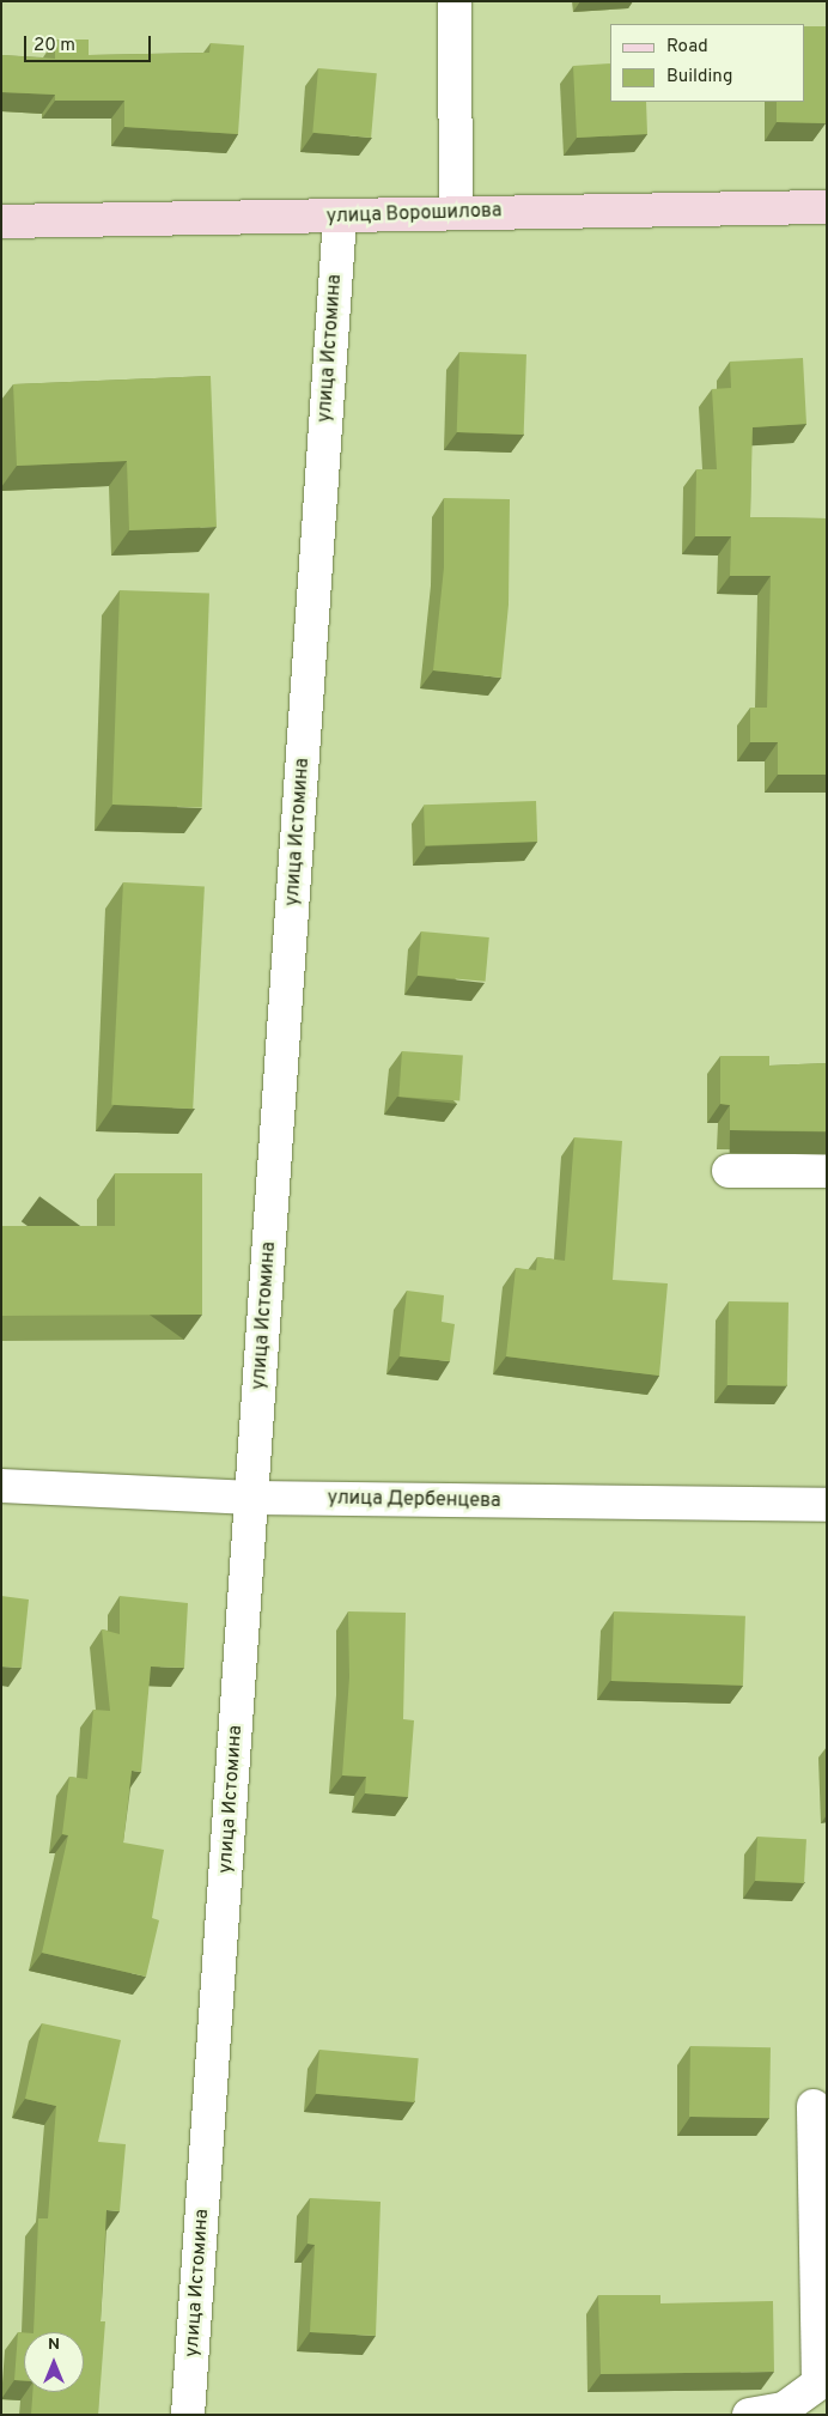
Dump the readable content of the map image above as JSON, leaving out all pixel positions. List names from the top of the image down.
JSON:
{
  "streets": {
    "main road": ["улица Ворошилова"],
    "street": ["улица Истомина", "улица Дербенцева"]
  },
  "crossings": [
    ["улица Ворошилова", "улица Истомина"],
    ["улица Истомина", "улица Дербенцева"]
  ],
  "legend": ["Road", "Building"],
  "scale_bar": "20 m",
  "north": "top"
}
